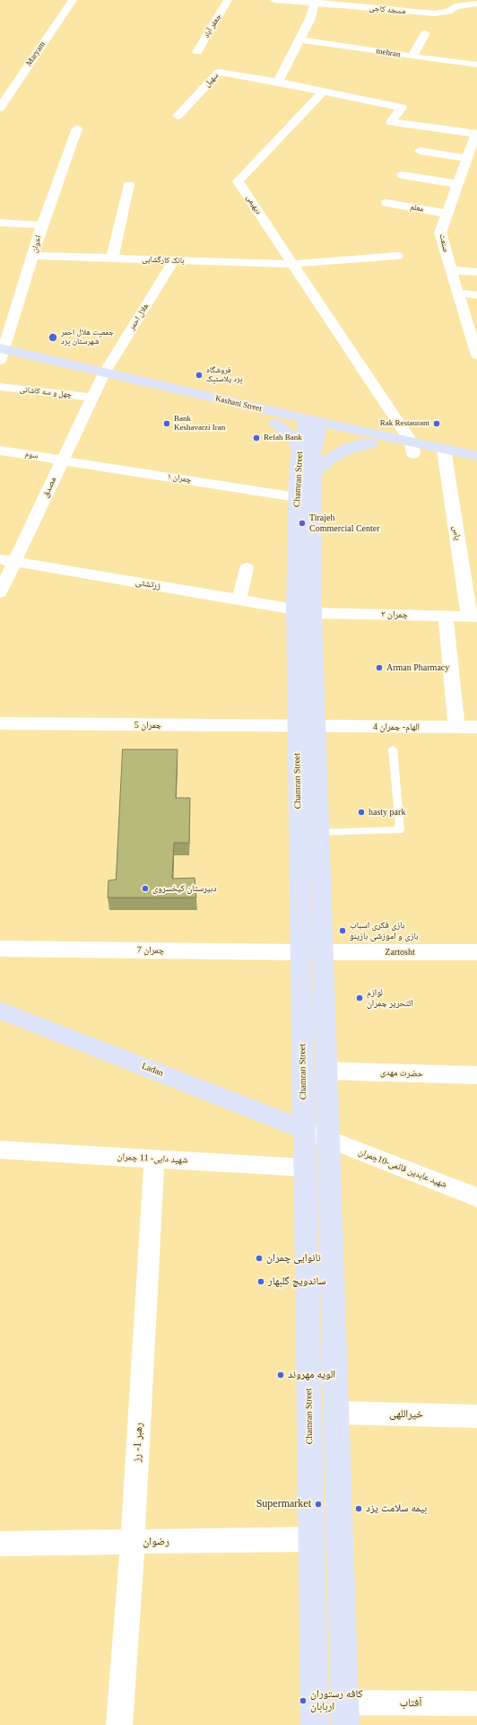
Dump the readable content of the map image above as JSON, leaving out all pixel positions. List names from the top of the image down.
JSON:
{
  "streets": {
    "main road": ["Kashani Street", "Chamran Street", "Ladan"],
    "street": [
      "مسجد کاجی",
      "جعفر آباد",
      "mehran",
      "Maryam",
      "سهیل",
      "دیهیمی",
      "معلم",
      "صنعت",
      "اخوان",
      "بانک کارگشایی",
      "هلال احمر",
      "چهل و سه کاشانی",
      "سوم",
      "چمران ۱",
      "مصدق",
      "یاس",
      "زرتشتی",
      "چمران ۲",
      "چمران 5",
      "الهام- چمران 4",
      "چمران 7",
      "Zartosht",
      "حضرت مهدی",
      "شهید دایی- 11 چمران",
      "شهید عابدین قائمی-10چمران",
      "خیراللهی",
      "رهبر 1- رز",
      "رضوان",
      "آفتاب"
    ]
  },
  "crossings": [
    ["دیهیمی", "بانک کارگشایی"],
    ["دیهیمی", "Kashani Street"],
    ["معلم", "صنعت"],
    ["اخوان", "بانک کارگشایی"],
    ["اخوان", "Kashani Street"],
    ["بانک کارگشایی", "هلال احمر"],
    ["هلال احمر", "Kashani Street"],
    ["هلال احمر", "مصدق"],
    ["چهل و سه کاشانی", "مصدق"],
    ["Kashani Street", "Chamran Street"],
    ["Kashani Street", "مصدق"],
    ["Kashani Street", "یاس"],
    ["سوم", "چمران ۱"],
    ["سوم", "مصدق"],
    ["چمران ۱", "Chamran Street"],
    ["چمران ۱", "مصدق"],
    ["Chamran Street", "زرتشتی"],
    ["Chamran Street", "چمران ۲"],
    ["Chamran Street", "چمران 5"],
    ["Chamran Street", "الهام- چمران 4"],
    ["Chamran Street", "چمران 7"],
    ["Chamran Street", "Zartosht"],
    ["Chamran Street", "Ladan"],
    ["Chamran Street", "حضرت مهدی"],
    ["Chamran Street", "شهید دایی- 11 چمران"],
    ["Chamran Street", "شهید عابدین قائمی-10چمران"],
    ["Chamran Street", "خیراللهی"],
    ["Chamran Street", "رضوان"],
    ["Chamran Street", "آفتاب"],
    ["مصدق", "زرتشتی"],
    ["یاس", "چمران ۲"],
    ["زرتشتی", "چمران ۲"],
    ["چمران 5", "الهام- چمران 4"],
    ["Ladan", "شهید عابدین قائمی-10چمران"],
    ["شهید دایی- 11 چمران", "رهبر 1- رز"],
    ["رهبر 1- رز", "رضوان"]
  ],
  "places": [
    "جمعیت هلال احمر شهرستان یزد",
    "فروشگاه یزد پلاستیک",
    "Bank Keshavarzi Iran",
    "Rak Restaurant",
    "Refah Bank",
    "Tirajeh Commercial Center",
    "Arman Pharmacy",
    "hasty park",
    "دبیرستان کیخسروی",
    "بازی فکری اسباب بازی و اموزشی بازینو",
    "لوازم التحریر چمران",
    "نانوایی چمران",
    "ساندویچ گلبهار",
    "الویه مهروند",
    "Supermarket",
    "بيمه سلامت يزد",
    "کافه رستوران اربابان"
  ]
}
